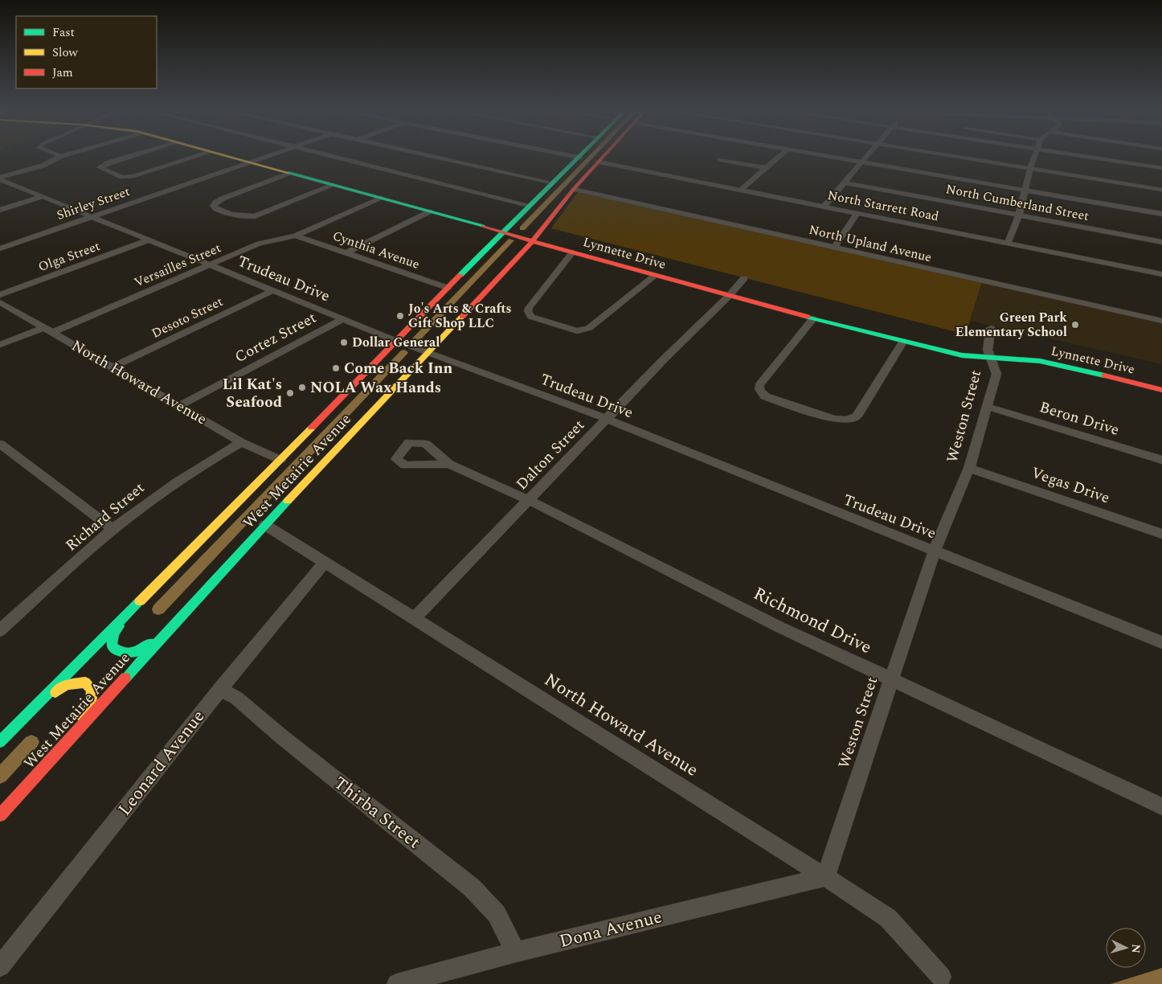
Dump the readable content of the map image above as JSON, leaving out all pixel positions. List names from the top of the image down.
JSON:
{
  "streets": {
    "main road": ["Lynnette Drive", "West Metairie Avenue"],
    "street": [
      "North Cumberland Street",
      "Shirley Street",
      "North Starrett Road",
      "North Upland Avenue",
      "Cynthia Avenue",
      "Olga Street",
      "Versailles Street",
      "Trudeau Drive",
      "Desoto Street",
      "Cortez Street",
      "North Howard Avenue",
      "Weston Street",
      "Beron Drive",
      "Dalton Street",
      "Vegas Drive",
      "Richard Street",
      "Richmond Drive",
      "Leonard Avenue",
      "Thirba Street",
      "Dona Avenue"
    ]
  },
  "crossings": [
    ["Shirley Street", "Lynnette Drive"],
    ["Shirley Street", "Trudeau Drive"],
    ["North Starrett Road", "West Metairie Avenue"],
    ["North Upland Avenue", "West Metairie Avenue"],
    ["Cynthia Avenue", "Versailles Street"],
    ["Cynthia Avenue", "West Metairie Avenue"],
    ["Lynnette Drive", "Versailles Street"],
    ["Lynnette Drive", "Weston Street"],
    ["Lynnette Drive", "Dalton Street"],
    ["Lynnette Drive", "West Metairie Avenue"],
    ["Olga Street", "Trudeau Drive"],
    ["Versailles Street", "Trudeau Drive"],
    ["Versailles Street", "North Howard Avenue"],
    ["Trudeau Drive", "Desoto Street"],
    ["Trudeau Drive", "Cortez Street"],
    ["Trudeau Drive", "Weston Street"],
    ["Trudeau Drive", "Dalton Street"],
    ["Trudeau Drive", "West Metairie Avenue"],
    ["Desoto Street", "North Howard Avenue"],
    ["Cortez Street", "North Howard Avenue"],
    ["North Howard Avenue", "Weston Street"],
    ["North Howard Avenue", "Dalton Street"],
    ["North Howard Avenue", "West Metairie Avenue"],
    ["North Howard Avenue", "Richard Street"],
    ["North Howard Avenue", "Leonard Avenue"],
    ["North Howard Avenue", "Dona Avenue"],
    ["Weston Street", "Beron Drive"],
    ["Weston Street", "Vegas Drive"],
    ["Weston Street", "Richmond Drive"],
    ["Weston Street", "Dona Avenue"],
    ["Dalton Street", "Richmond Drive"],
    ["Leonard Avenue", "Thirba Street"],
    ["Thirba Street", "Dona Avenue"]
  ],
  "places": [
    "Jo's Arts & Crafts Gift Shop LLC",
    "Green Park Elementary School",
    "Dollar General",
    "Come Back Inn",
    "NOLA Wax Hands",
    "Lil Kat's Seafood"
  ],
  "legend": ["Fast", "Slow", "Jam"],
  "north": "right"
}
